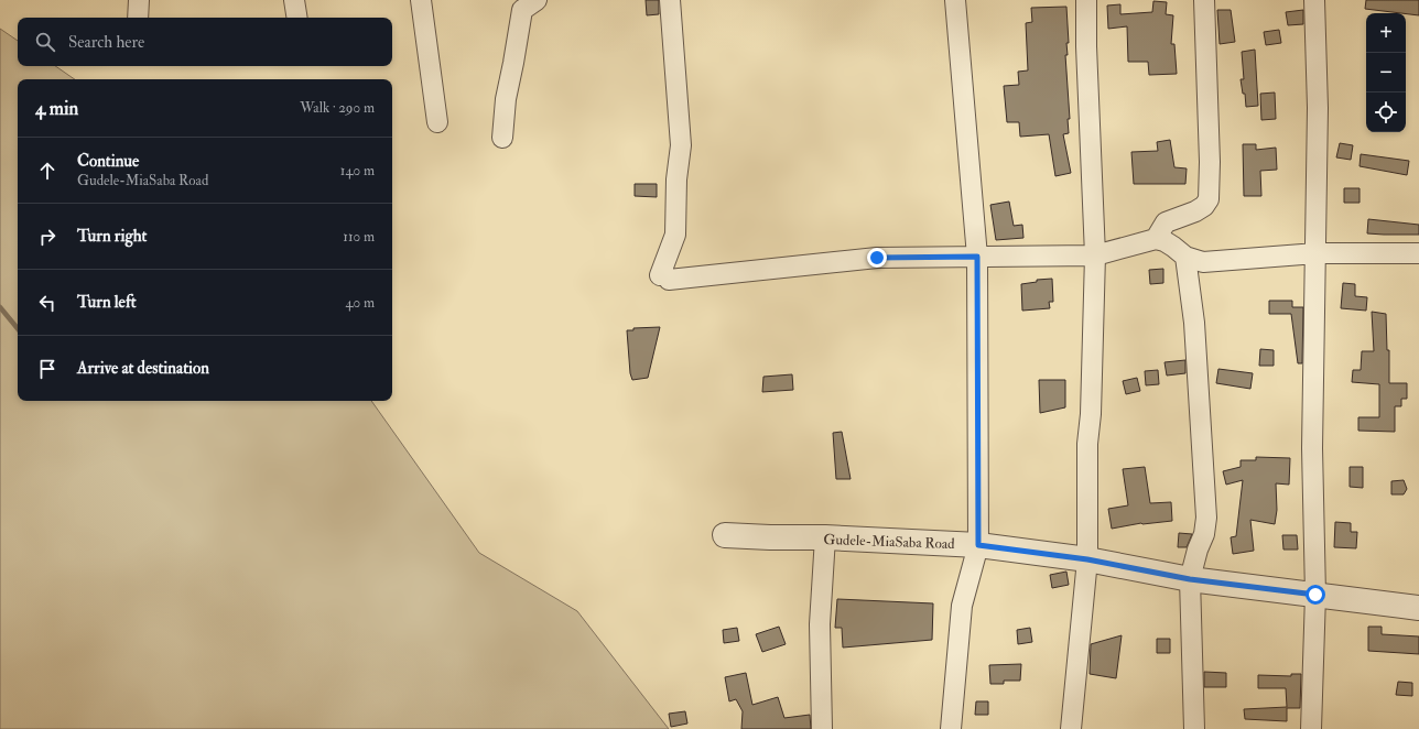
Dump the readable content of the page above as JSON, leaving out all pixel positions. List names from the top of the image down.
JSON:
{
  "streets": {
    "street": ["Gudele-MiaSaba Road"]
  },
  "page": {
    "map_buttons": ["+", "−"],
    "search": "Search here",
    "heading": ["4 min", "Walk · 290 m"],
    "list": [
      ["Continue", "Gudele-MiaSaba Road", "140 m"],
      ["Turn right", "110 m"],
      ["Turn left", "40 m"],
      "Arrive at destination"
    ]
  }
}
